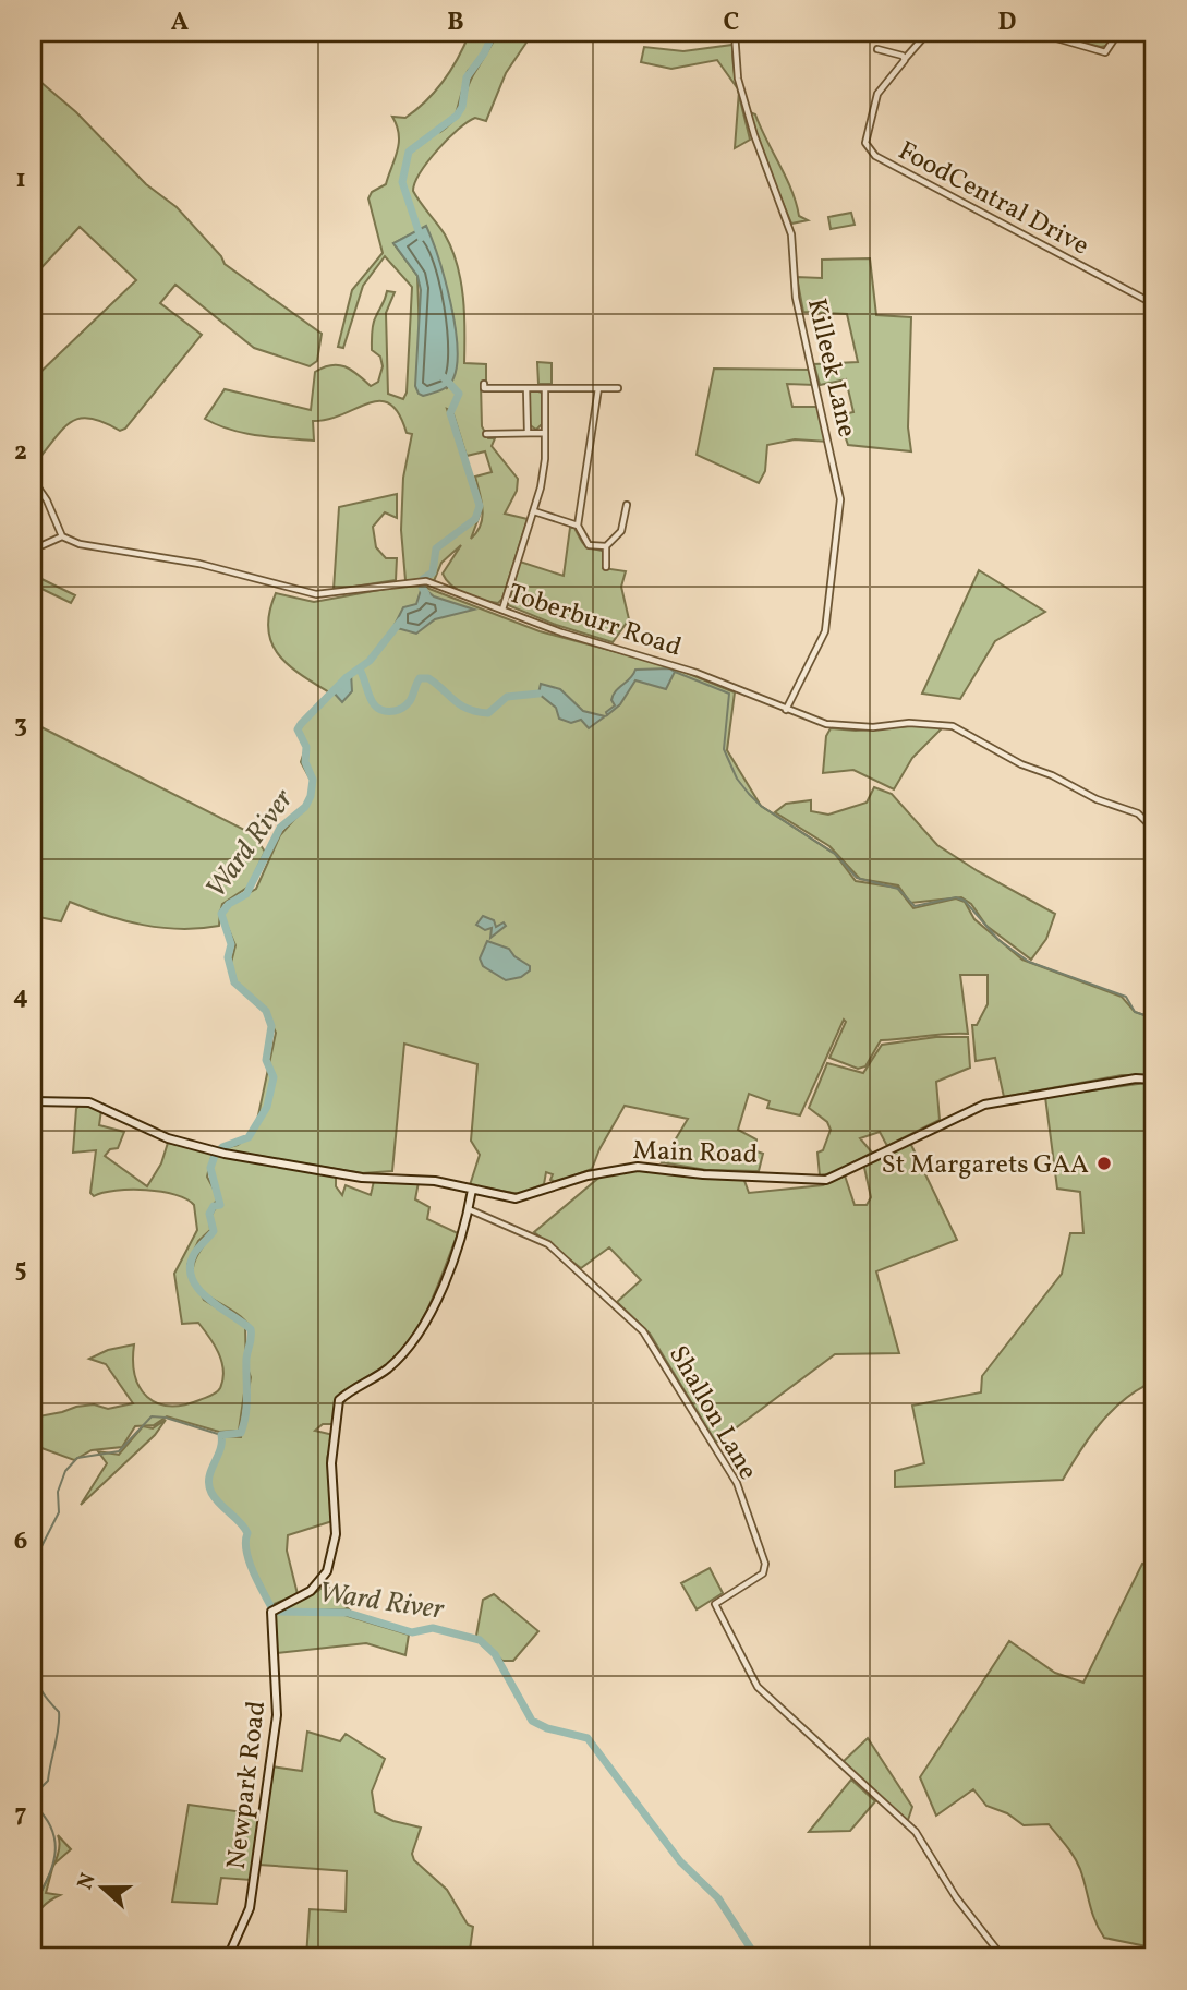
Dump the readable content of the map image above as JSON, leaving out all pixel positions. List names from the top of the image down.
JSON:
{
  "streets": {
    "main road": ["Main Road", "Newpark Road"],
    "street": [
      "FoodCentral Drive",
      "Killeek Lane",
      "Toberburr Road",
      "Shallon Lane"
    ]
  },
  "crossings": [
    ["Killeek Lane", "Toberburr Road"],
    ["Main Road", "Newpark Road"],
    ["Shallon Lane", "Newpark Road"]
  ],
  "water": ["Ward River"],
  "places": ["St Margarets GAA"],
  "north": "left",
  "grid": {
    "columns": [
      "A",
      "B",
      "C",
      "D"
    ],
    "rows": [
      "1",
      "2",
      "3",
      "4",
      "5",
      "6",
      "7"
    ]
  }
}
